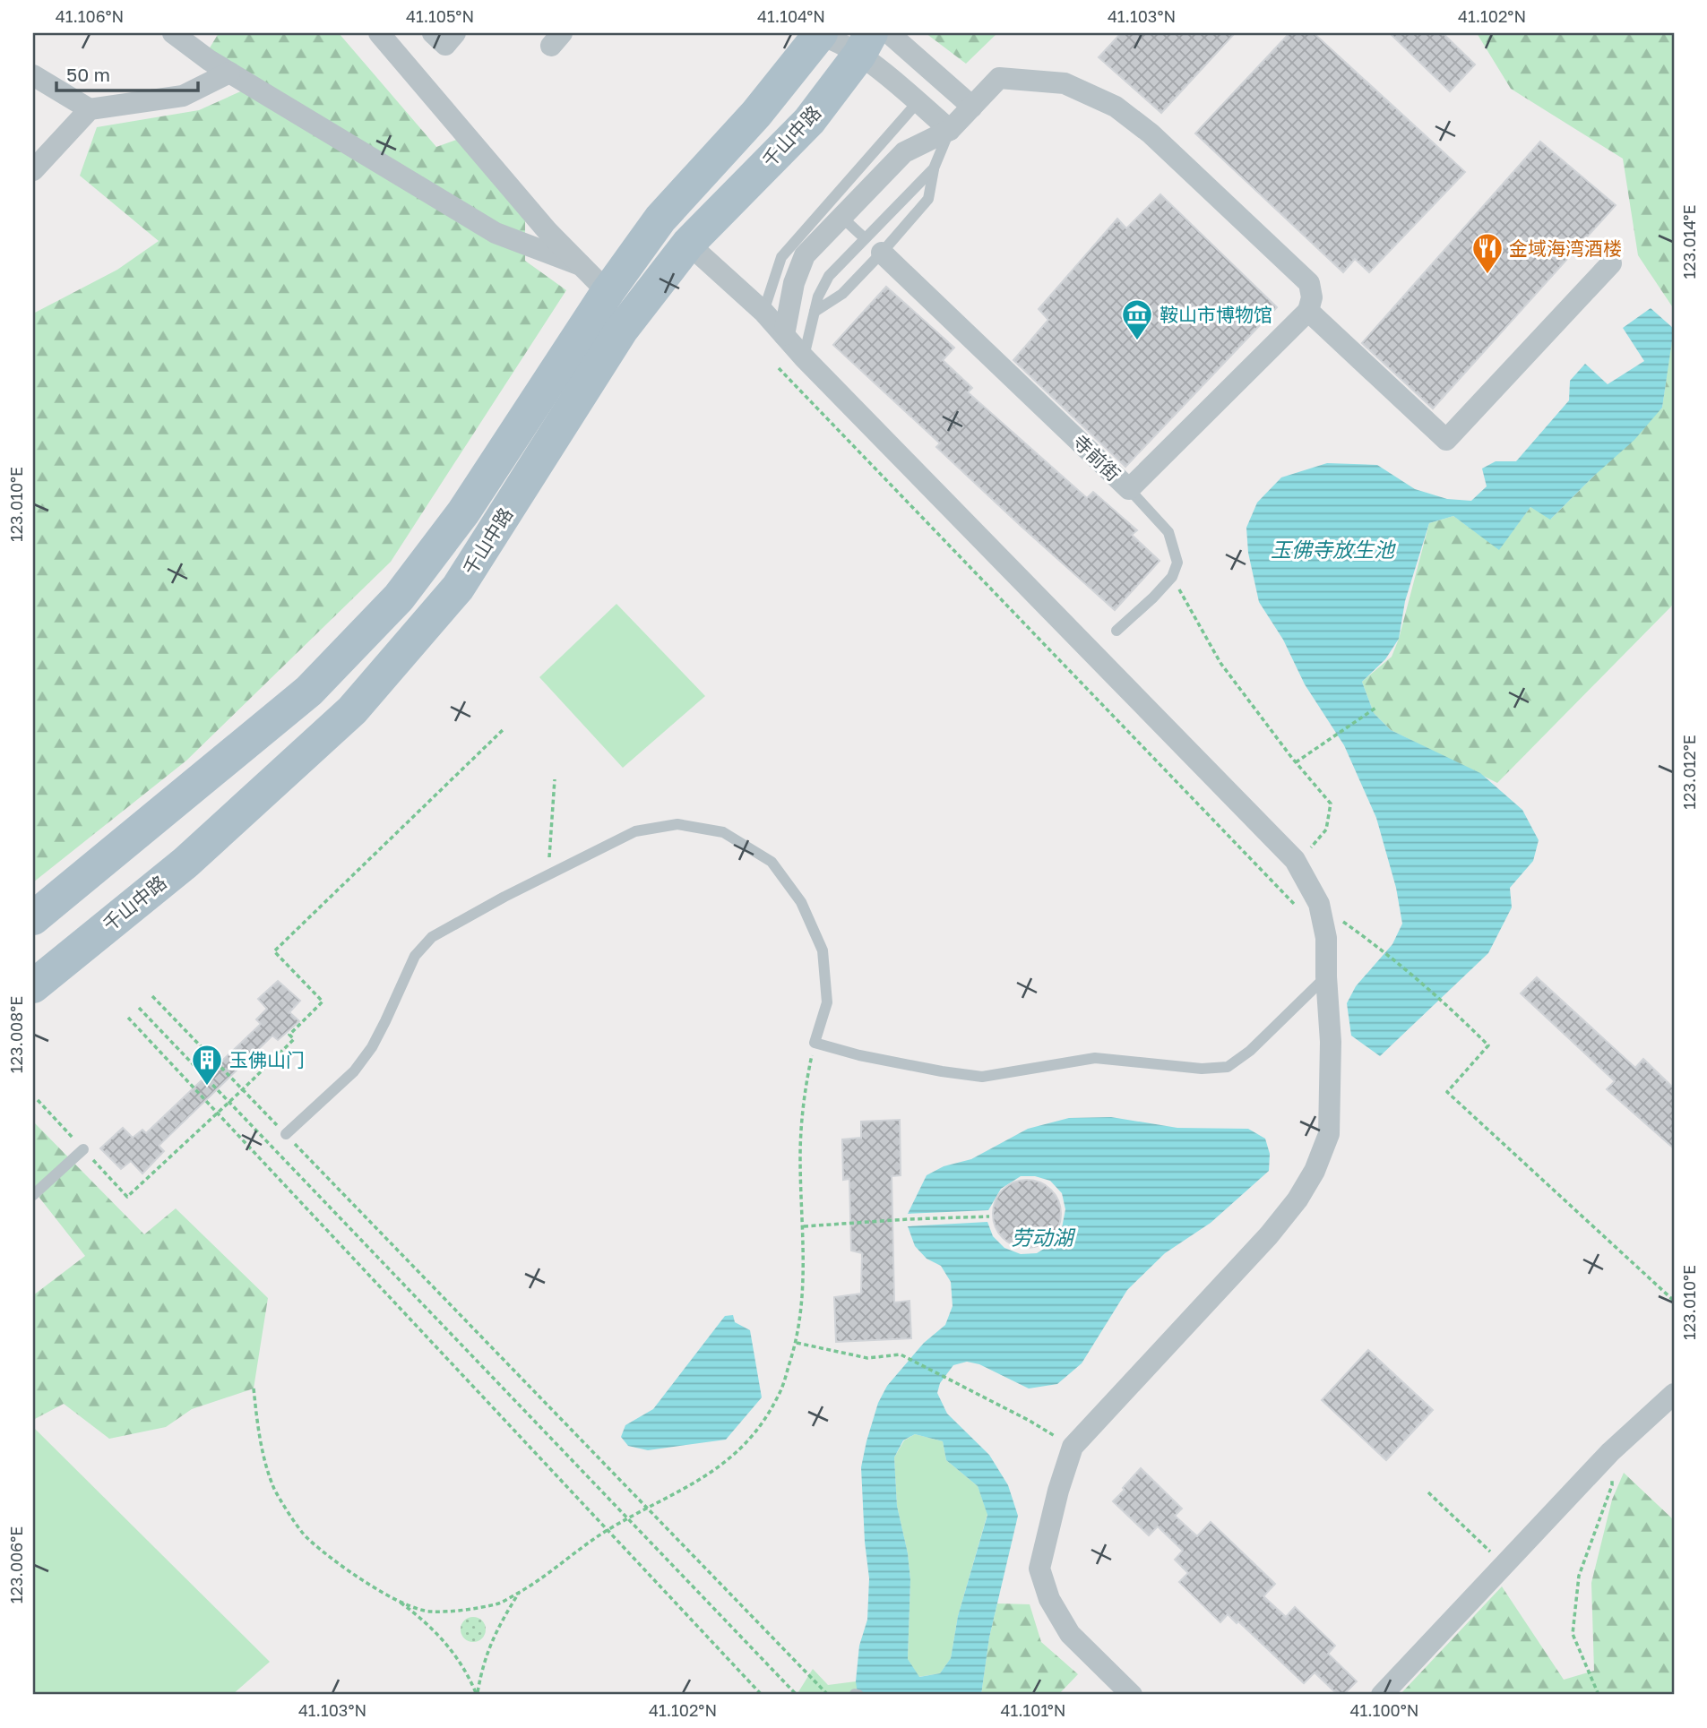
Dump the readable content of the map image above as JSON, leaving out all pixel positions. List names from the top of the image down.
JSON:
{
  "streets": {
    "main road": ["千山中路"],
    "street": ["寺前街"]
  },
  "water": ["玉佛寺放生池", "劳动湖"],
  "places": {
    "restaurant": ["金域海湾酒楼"],
    "museum": ["鞍山市博物馆"],
    "building": ["玉佛山门"]
  },
  "scale_bar": "50 m",
  "coordinates": [
    "41.106°N",
    "41.105°N",
    "41.104°N",
    "41.103°N",
    "41.102°N",
    "123.014°E",
    "123.010°E",
    "123.012°E",
    "123.008°E",
    "123.006°E",
    "41.101°N",
    "41.100°N"
  ]
}
